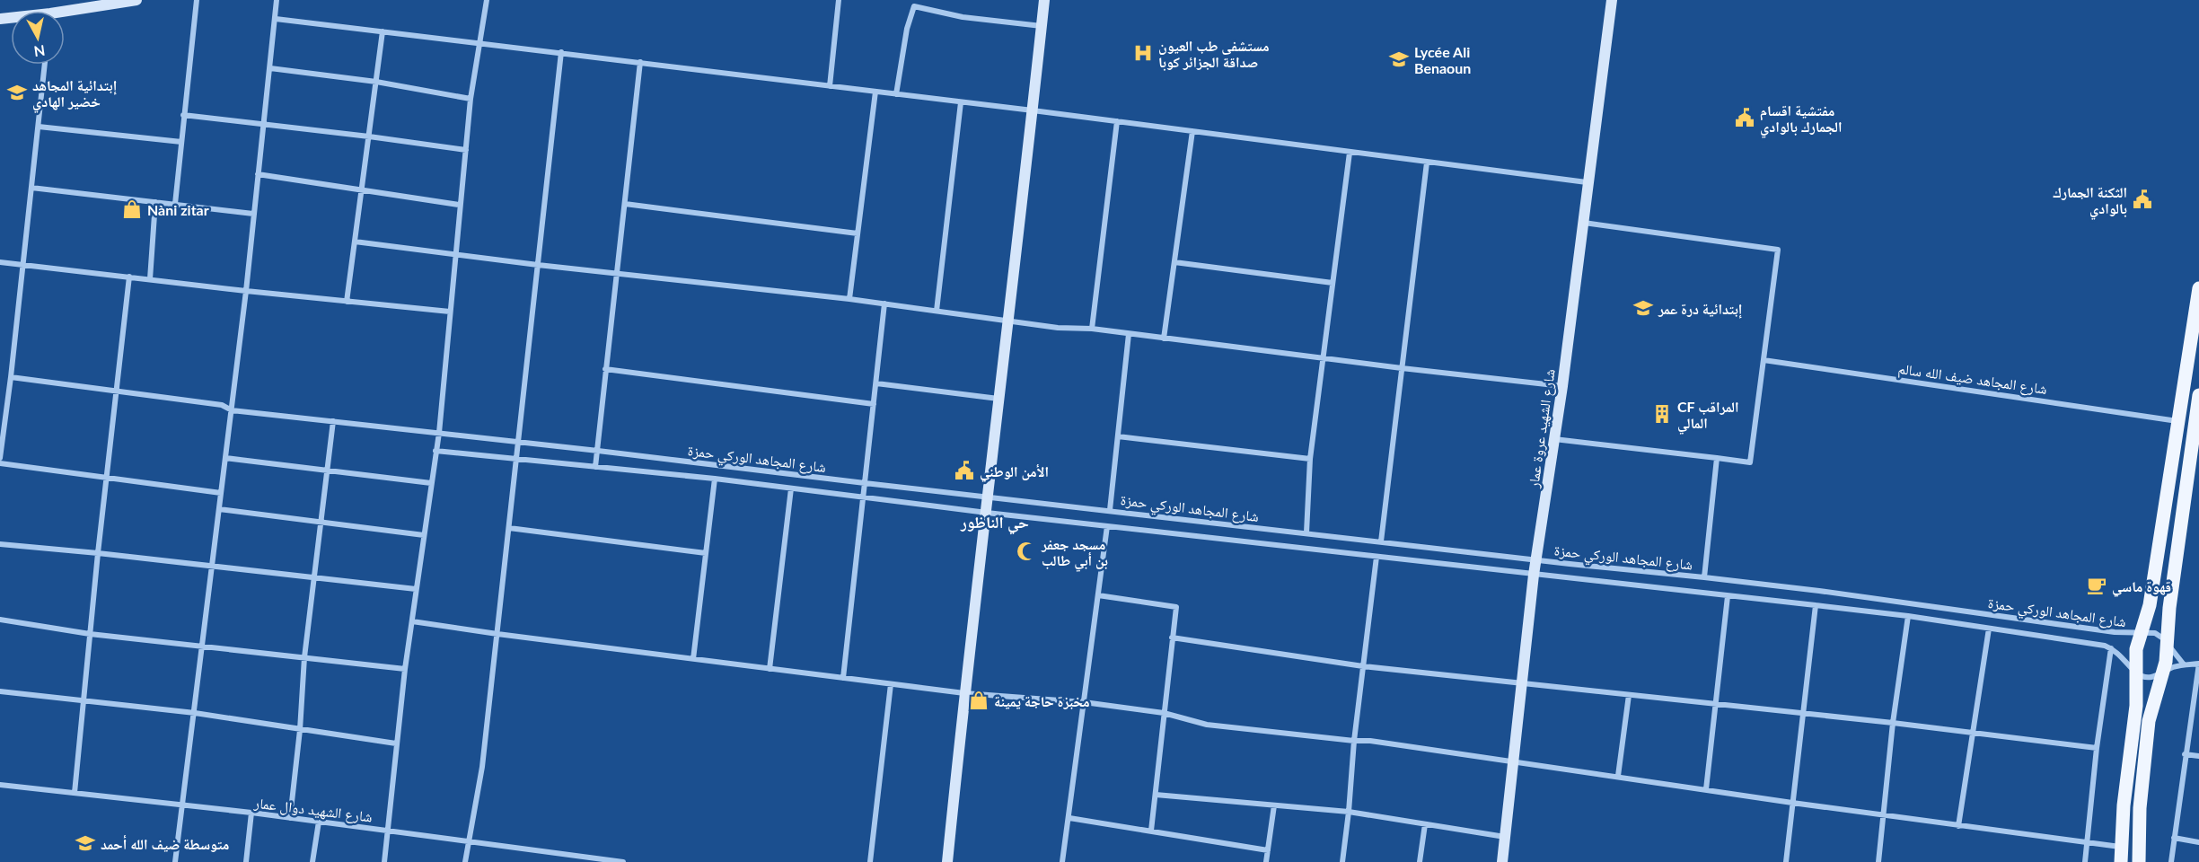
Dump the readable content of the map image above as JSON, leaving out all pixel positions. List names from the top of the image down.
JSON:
{
  "streets": {
    "street": [
      "شارع المجاهد ضيف الله سالم",
      "شارع الشهيد عروة عمار",
      "شارع المجاهد الوركي حمزة",
      "شارع الشهيد دوال عمار"
    ]
  },
  "crossings": [
    ["شارع الشهيد عروة عمار", "شارع المجاهد الوركي حمزة"]
  ],
  "districts": ["حي الناظور"],
  "places": {
    "hospital": ["مستشفى طب العيون صداقة الجزائر كوبا"],
    "school or university": [
      "Lycée Ali Benaoun",
      "إبتدائية المجاهد خضير الهادي",
      "إبتدائية درة عمر",
      "متوسطة ضيف الله أحمد"
    ],
    "public building": ["مفتشية اقسام الجمارك بالوادي", "الثكنة الجمارك بالوادي", "الأمن الوطني"],
    "shop": ["Nàni zitar", "مخبزة حاجة يمينة"],
    "building": ["CF المراقب المالي"],
    "mosque": ["مسجد جعفر بن أبي طالب"],
    "cafe": ["قهوة ماسي"]
  },
  "north": "bottom"
}
